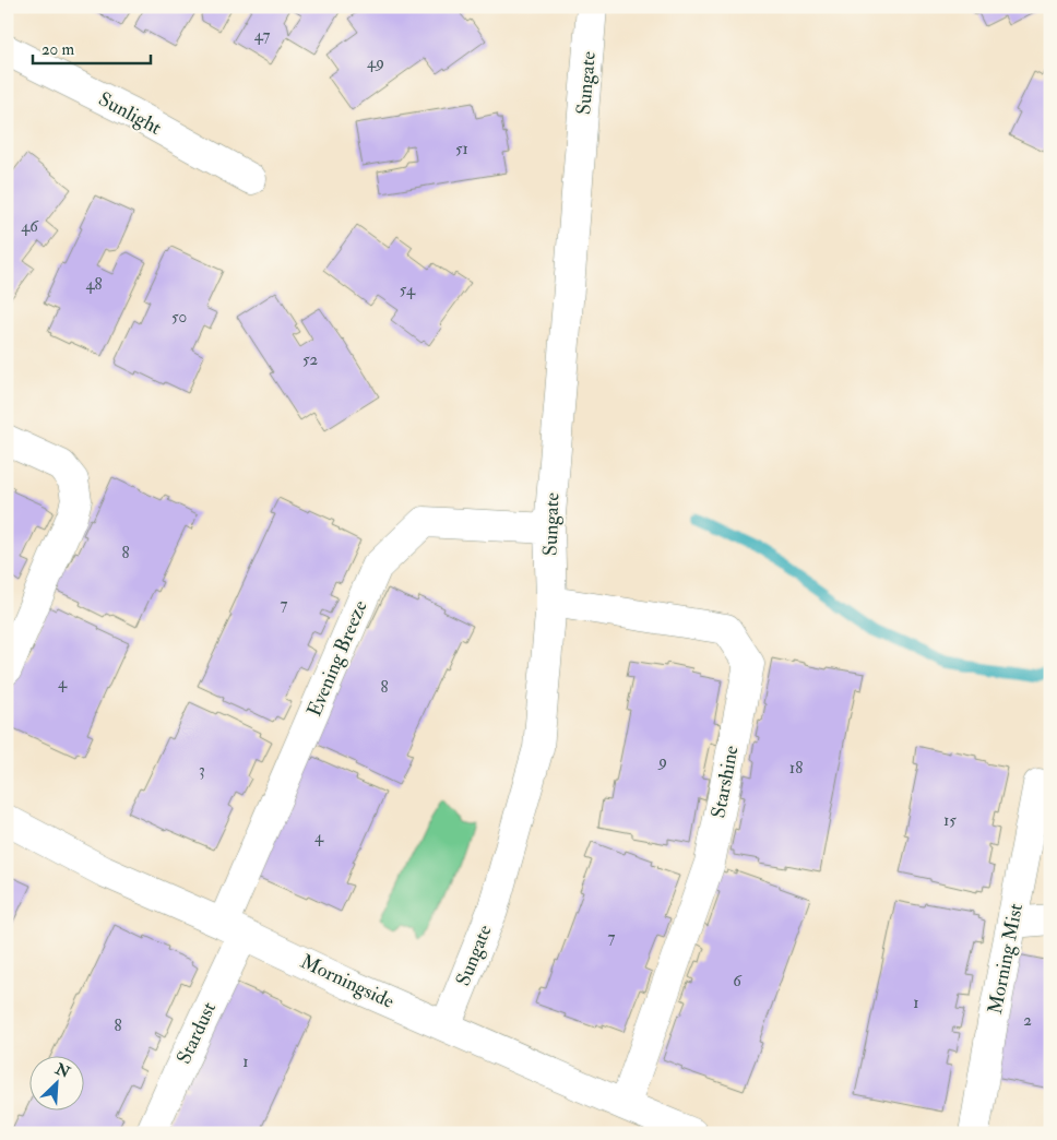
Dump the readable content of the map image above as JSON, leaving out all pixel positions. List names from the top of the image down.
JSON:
{
  "streets": {
    "street": [
      "Sungate",
      "Sunlight",
      "Evening Breeze",
      "Starshine",
      "Morning Mist",
      "Morningside",
      "Stardust"
    ]
  },
  "crossings": [
    ["Sungate", "Evening Breeze"],
    ["Sungate", "Starshine"],
    ["Sungate", "Morningside"],
    ["Evening Breeze", "Morningside"],
    ["Evening Breeze", "Stardust"],
    ["Starshine", "Morningside"],
    ["Morningside", "Stardust"]
  ],
  "house_numbers": [
    "47",
    "49",
    "51",
    "46",
    "48",
    "54",
    "50",
    "52",
    "8",
    "7",
    "4",
    "8",
    "9",
    "18",
    "3",
    "15",
    "4",
    "7",
    "6",
    "1",
    "2",
    "8",
    "1"
  ],
  "scale_bar": "20 m",
  "north": "top right"
}
